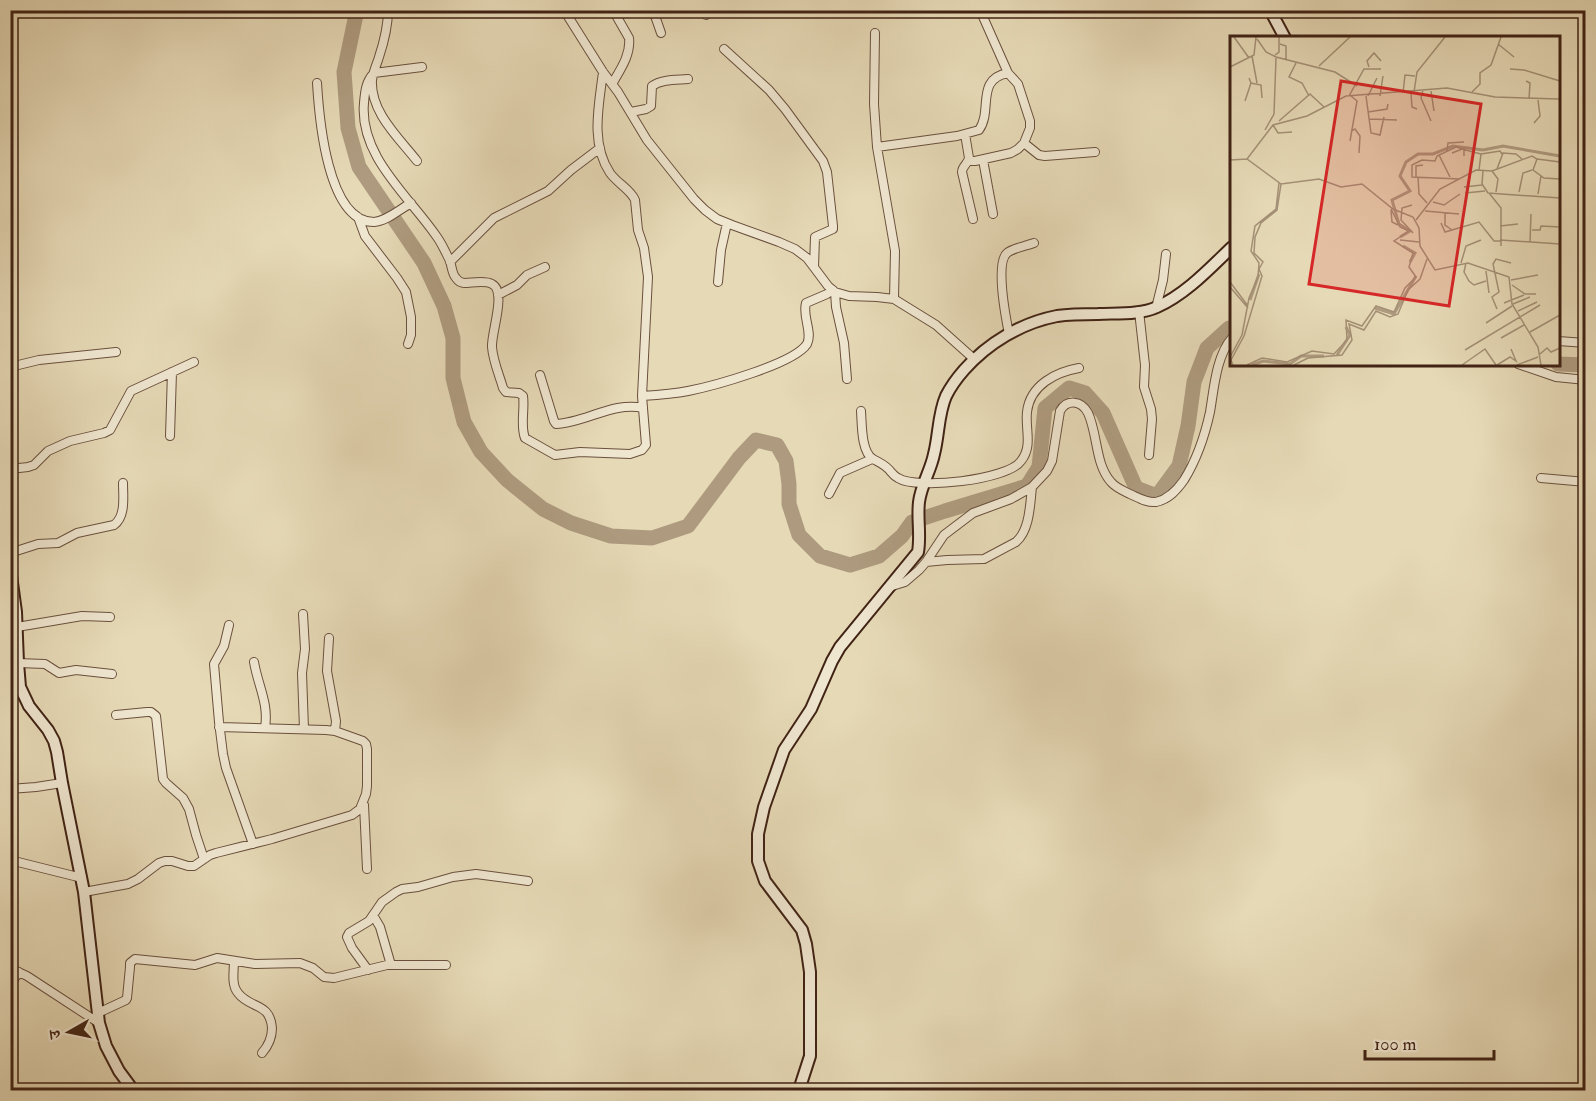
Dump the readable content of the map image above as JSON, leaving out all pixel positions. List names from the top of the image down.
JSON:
{
  "scale_bar": "100 m",
  "north": "left"
}
